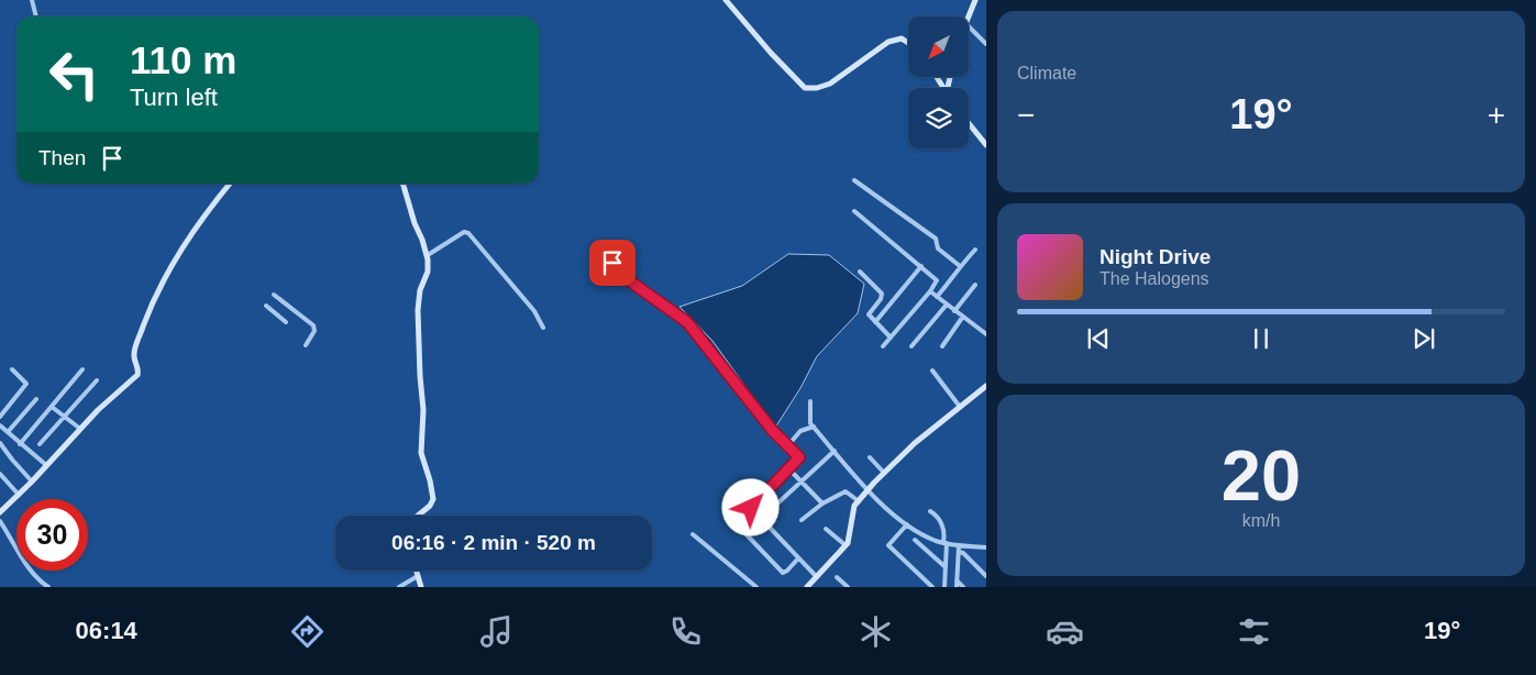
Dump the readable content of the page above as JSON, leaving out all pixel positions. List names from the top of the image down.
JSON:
{
  "north": "bottom left",
  "page": {
    "tile": [
      "Climate",
      ["20", "km/h"]
    ],
    "turn": ["110 m", "Turn left"],
    "heat": ["−", "19°", "+"],
    "then": "Then",
    "song": ["Night Drive", "The Halogens"],
    "limit": "30",
    "trip": "06:16 · 2 min · 520 m",
    "tabs": ["06:14", "19°"]
  }
}
